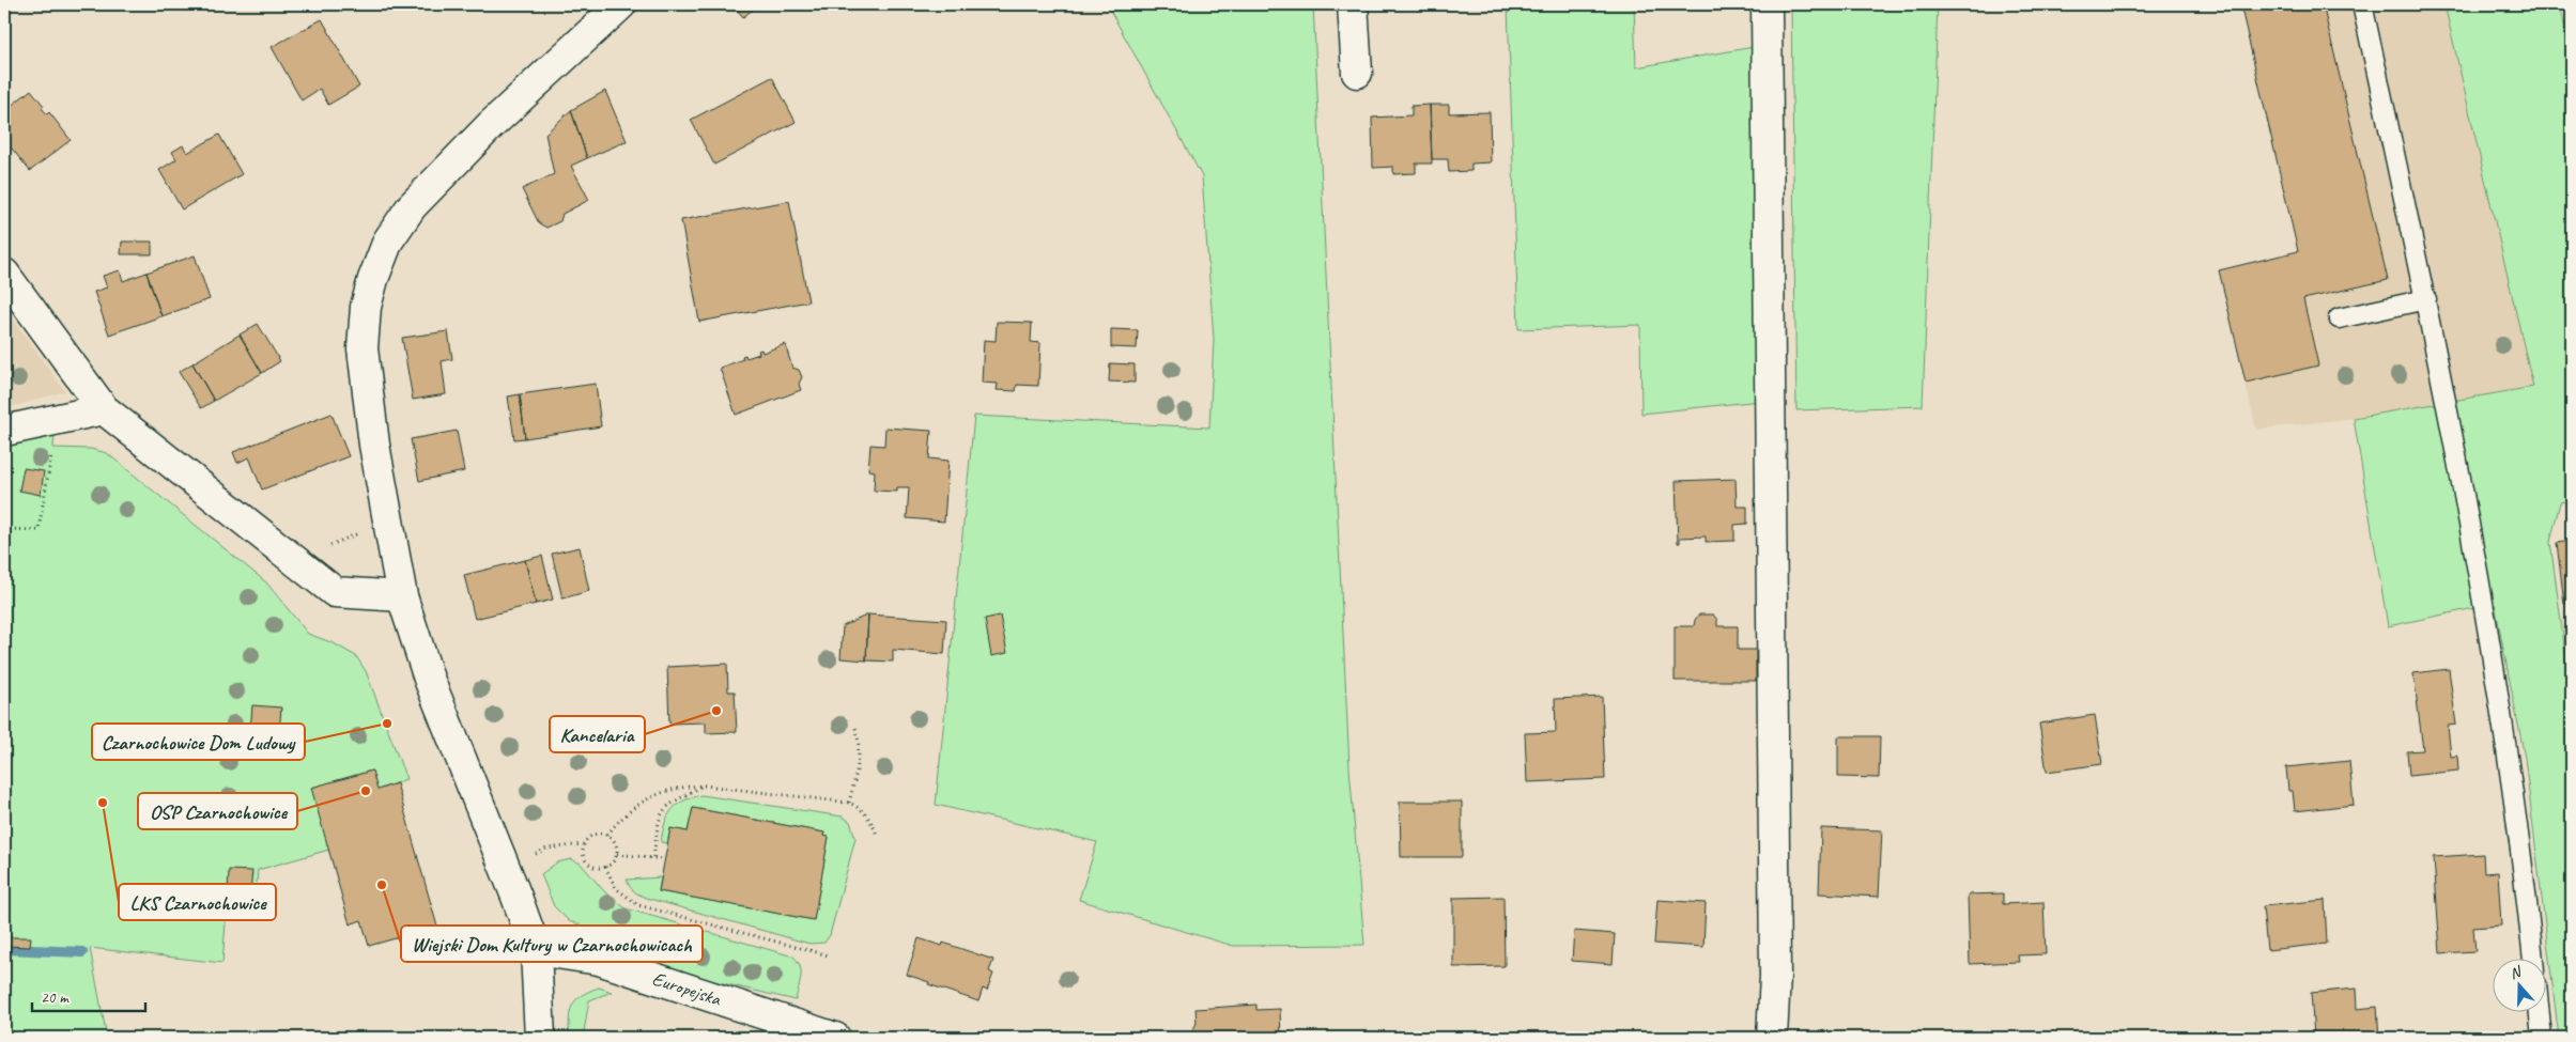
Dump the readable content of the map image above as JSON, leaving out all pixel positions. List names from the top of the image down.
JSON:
{
  "streets": {
    "street": ["Europejska"]
  },
  "places": [
    "Kancelaria",
    "Czarnochowice Dom Ludowy",
    "OSP Czarnochowice",
    "LKS Czarnochowice",
    "Wiejski Dom Kultury w Czarnochowicach"
  ],
  "scale_bar": "20 m",
  "north": "top"
}
